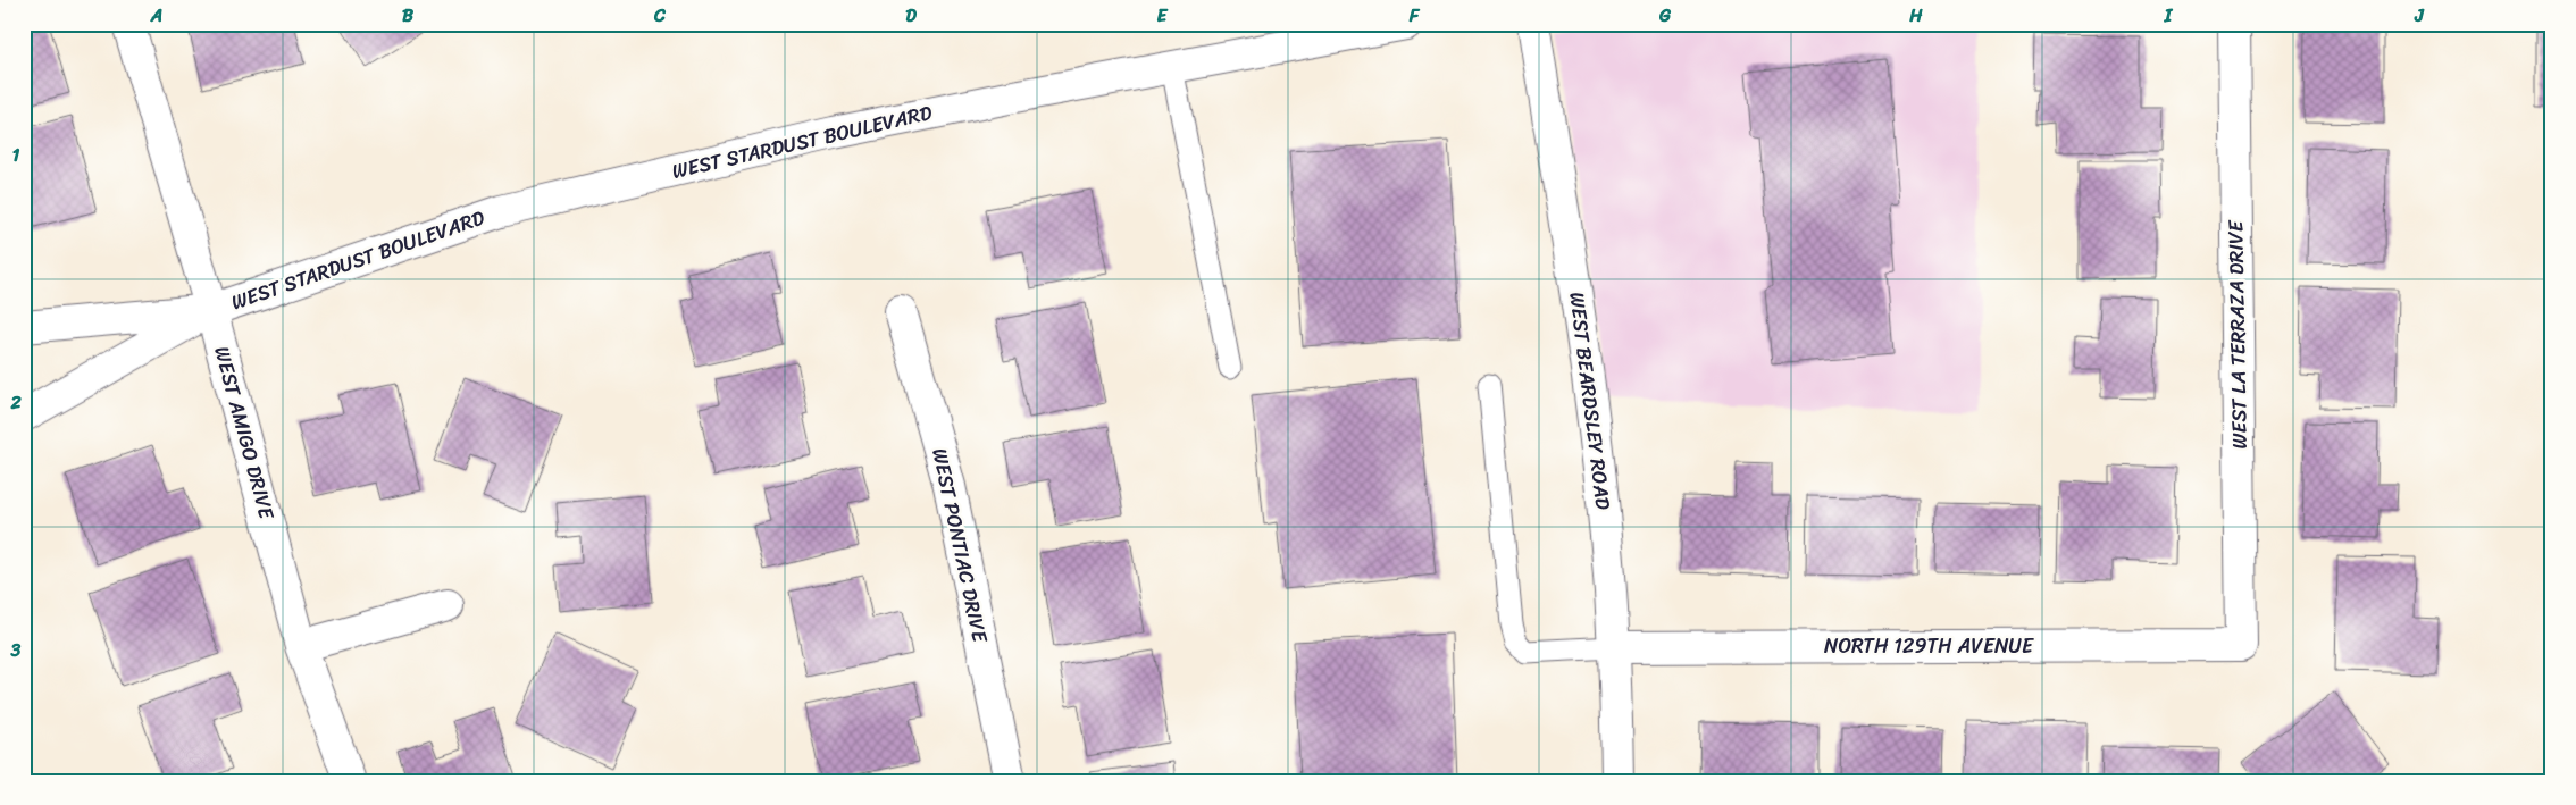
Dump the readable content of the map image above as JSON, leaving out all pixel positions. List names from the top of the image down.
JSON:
{
  "streets": {
    "street": [
      "WEST STARDUST BOULEVARD",
      "WEST LA TERRAZA DRIVE",
      "WEST BEARDSLEY ROAD",
      "WEST AMIGO DRIVE",
      "WEST PONTIAC DRIVE",
      "NORTH 129TH AVENUE"
    ]
  },
  "crossings": [
    ["WEST STARDUST BOULEVARD", "WEST AMIGO DRIVE"],
    ["WEST LA TERRAZA DRIVE", "NORTH 129TH AVENUE"],
    ["WEST BEARDSLEY ROAD", "NORTH 129TH AVENUE"]
  ],
  "grid": {
    "columns": [
      "A",
      "B",
      "C",
      "D",
      "E",
      "F",
      "G",
      "H",
      "I",
      "J"
    ],
    "rows": ["1", "2", "3"]
  }
}
